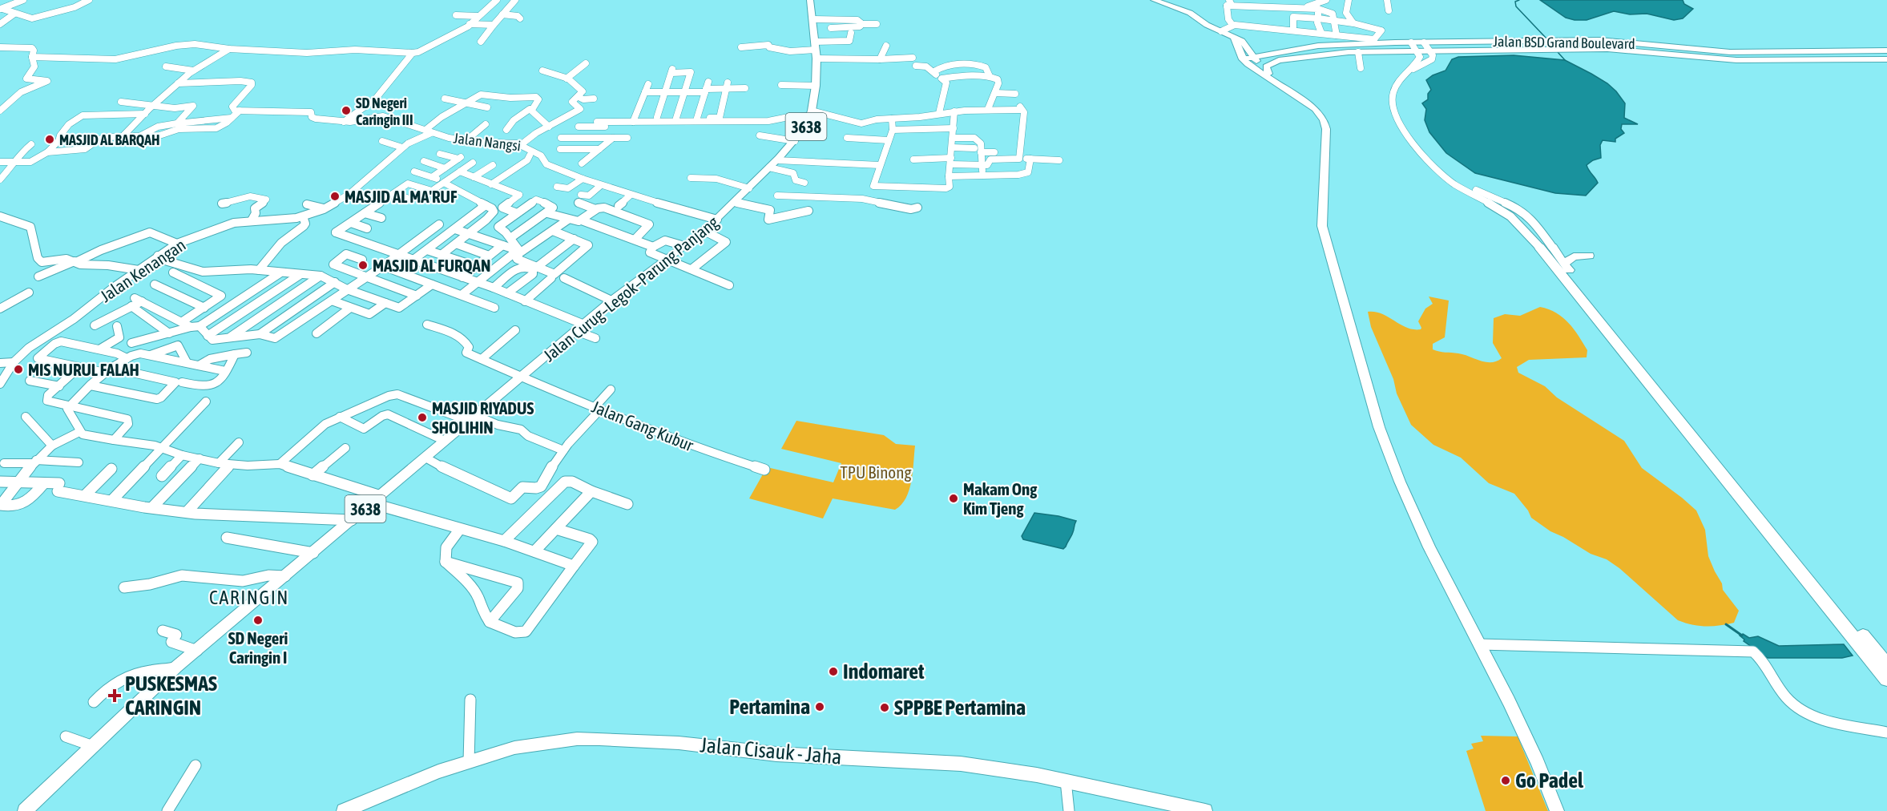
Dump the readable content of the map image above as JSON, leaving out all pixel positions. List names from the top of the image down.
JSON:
{
  "streets": {
    "main road": [
      "Jalan BSD Grand Boulevard",
      "3638",
      "Jalan Curug–Legok–Parung Panjang",
      "Jalan Cisauk - Jaha"
    ],
    "street": ["Jalan Nangsi", "Jalan Kenangan", "Jalan Gang Kubur"]
  },
  "crossings": [
    ["Jalan Nangsi", "Jalan Kenangan"],
    ["Jalan Nangsi", "Jalan Curug–Legok–Parung Panjang"],
    ["Jalan Curug–Legok–Parung Panjang", "Jalan Gang Kubur"]
  ],
  "districts": ["CARINGIN"],
  "parks": ["TPU Binong"],
  "places": {
    "other": [
      "SD Negeri Caringin III",
      "MASJID AL BARQAH",
      "MASJID AL MA'RUF",
      "MASJID AL FURQAN",
      "MIS NURUL FALAH",
      "MASJID RIYADUS SHOLIHIN",
      "Makam Ong Kim Tjeng",
      "SD Negeri Caringin I",
      "Indomaret",
      "Pertamina",
      "SPPBE Pertamina",
      "Go Padel"
    ],
    "health": ["PUSKESMAS CARINGIN"]
  }
}
